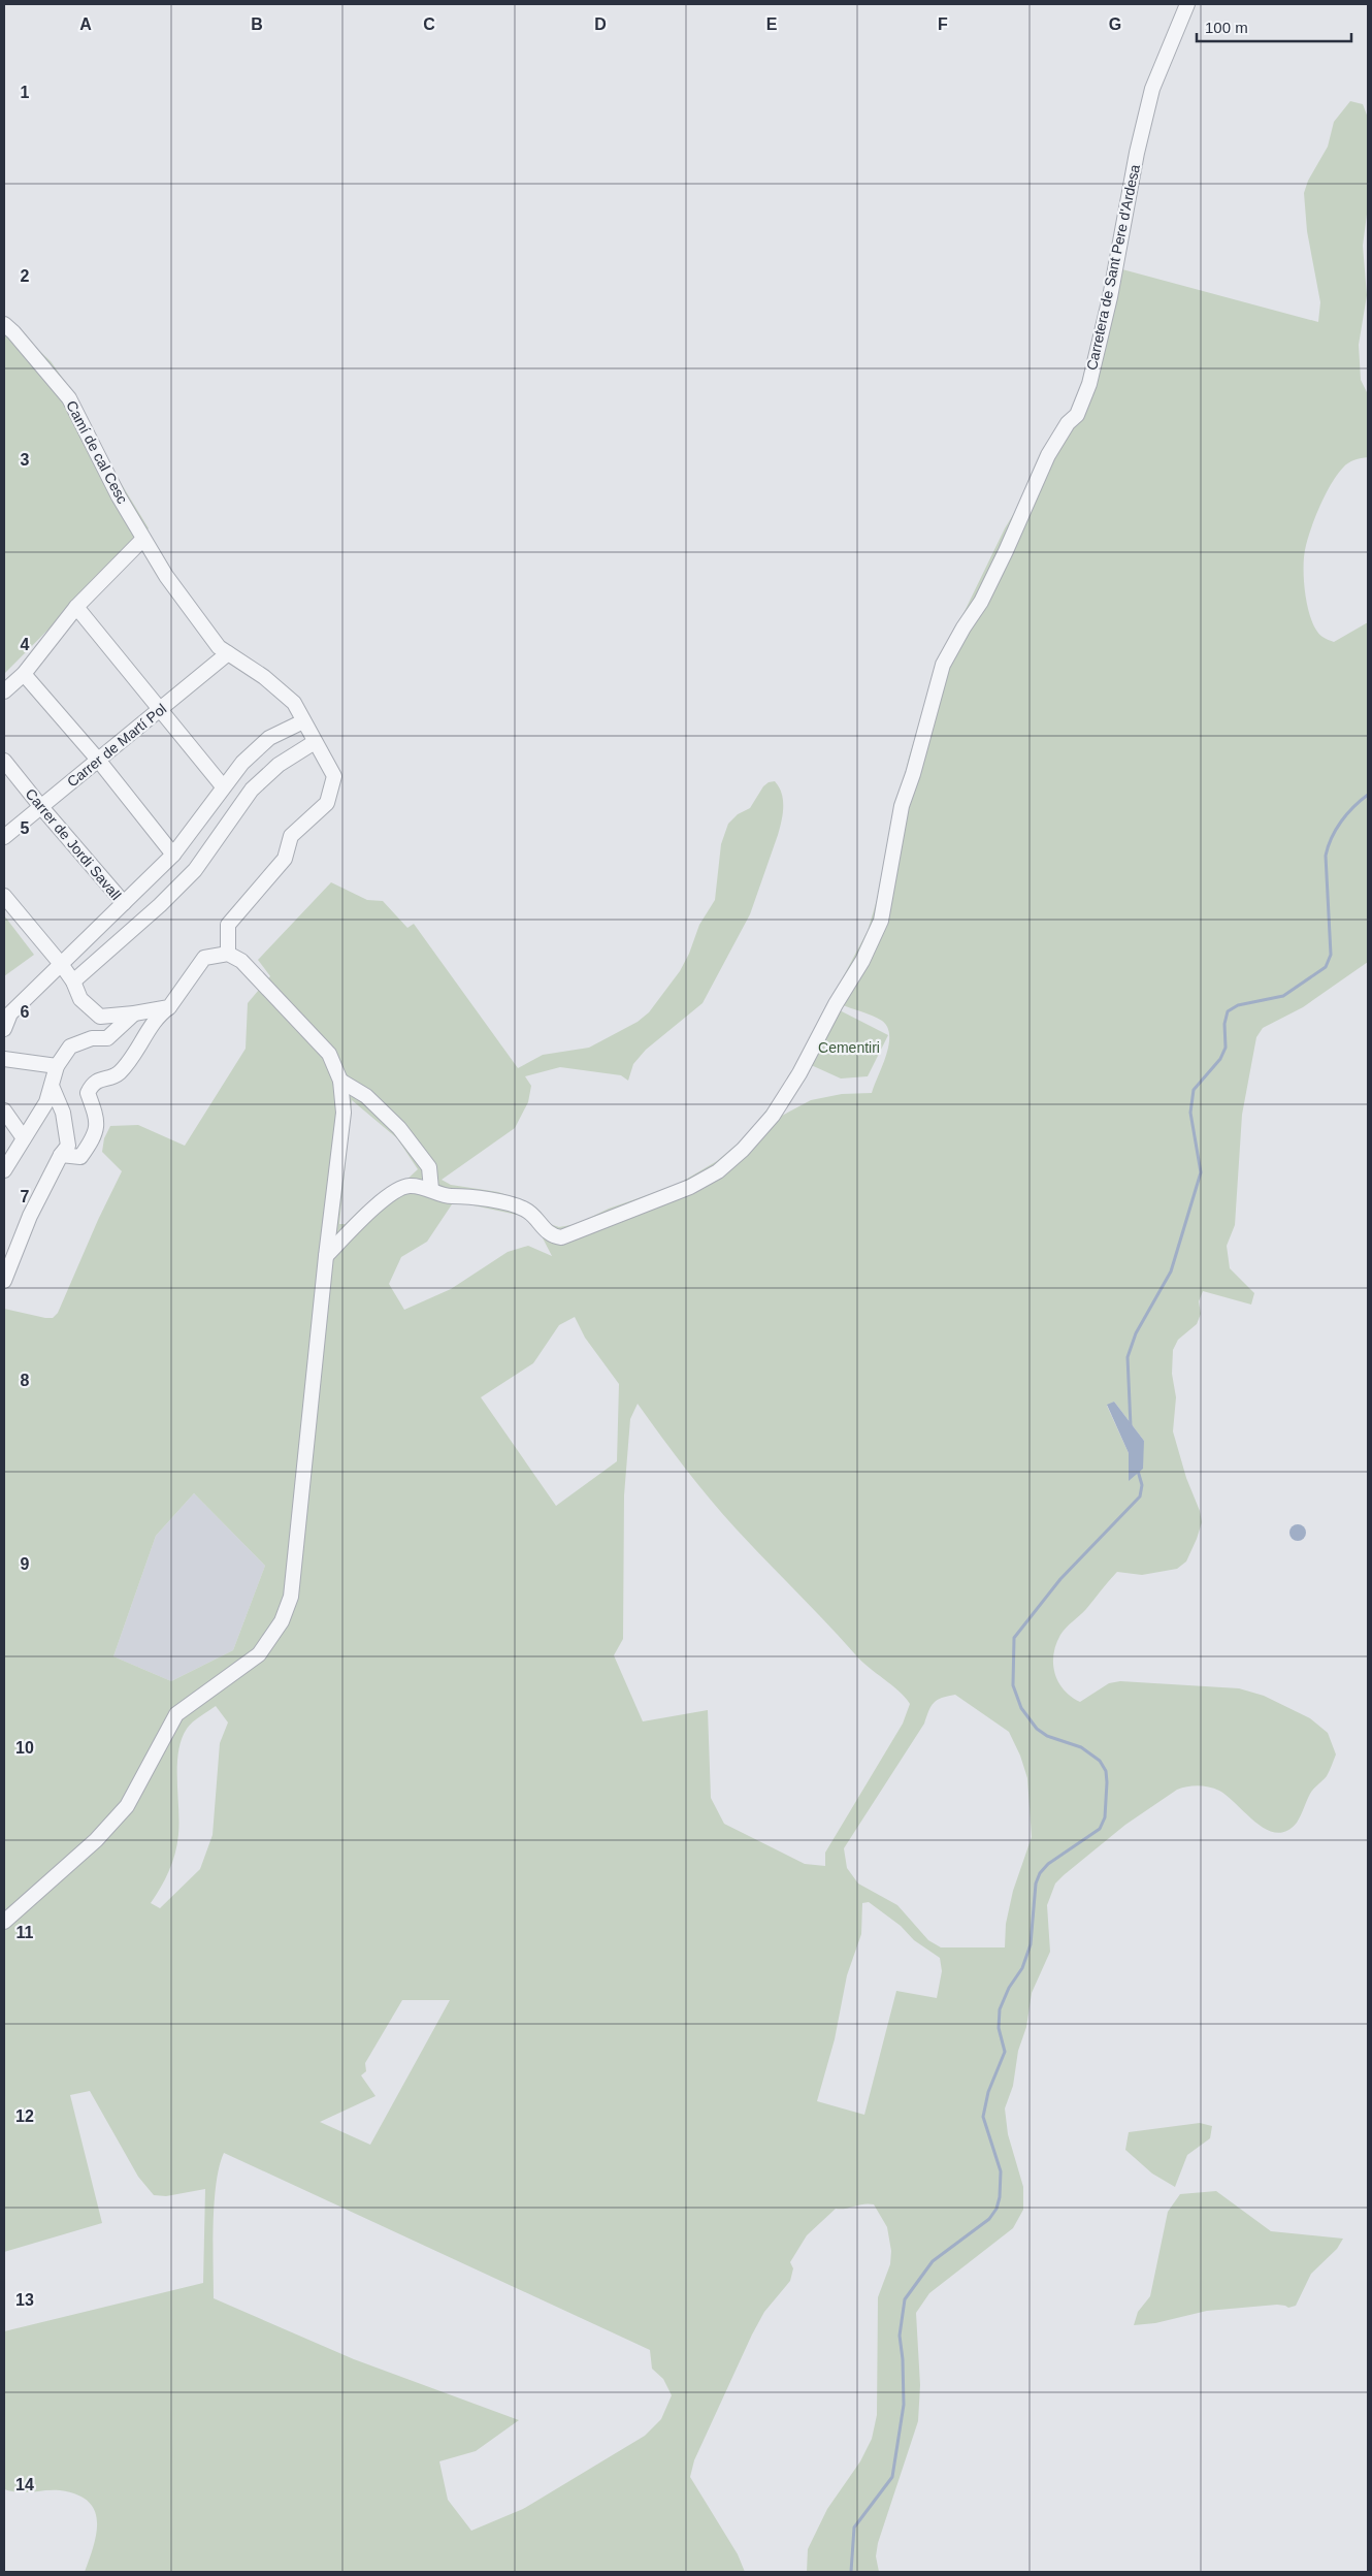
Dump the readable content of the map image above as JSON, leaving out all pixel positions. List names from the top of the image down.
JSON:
{
  "streets": {
    "street": [
      "Carretera de Sant Pere d'Ardesa",
      "Camí de cal Cesc",
      "Carrer de Martí Pol",
      "Carrer de Jordi Savall"
    ]
  },
  "crossings": [
    ["Camí de cal Cesc", "Carrer de Martí Pol"],
    ["Carrer de Martí Pol", "Carrer de Jordi Savall"]
  ],
  "parks": ["Cementiri"],
  "scale_bar": "100 m",
  "grid": {
    "columns": [
      "A",
      "B",
      "C",
      "D",
      "E",
      "F",
      "G"
    ],
    "rows": [
      "1",
      "2",
      "3",
      "4",
      "5",
      "6",
      "7",
      "8",
      "9",
      "10",
      "11",
      "12",
      "13",
      "14"
    ]
  }
}
